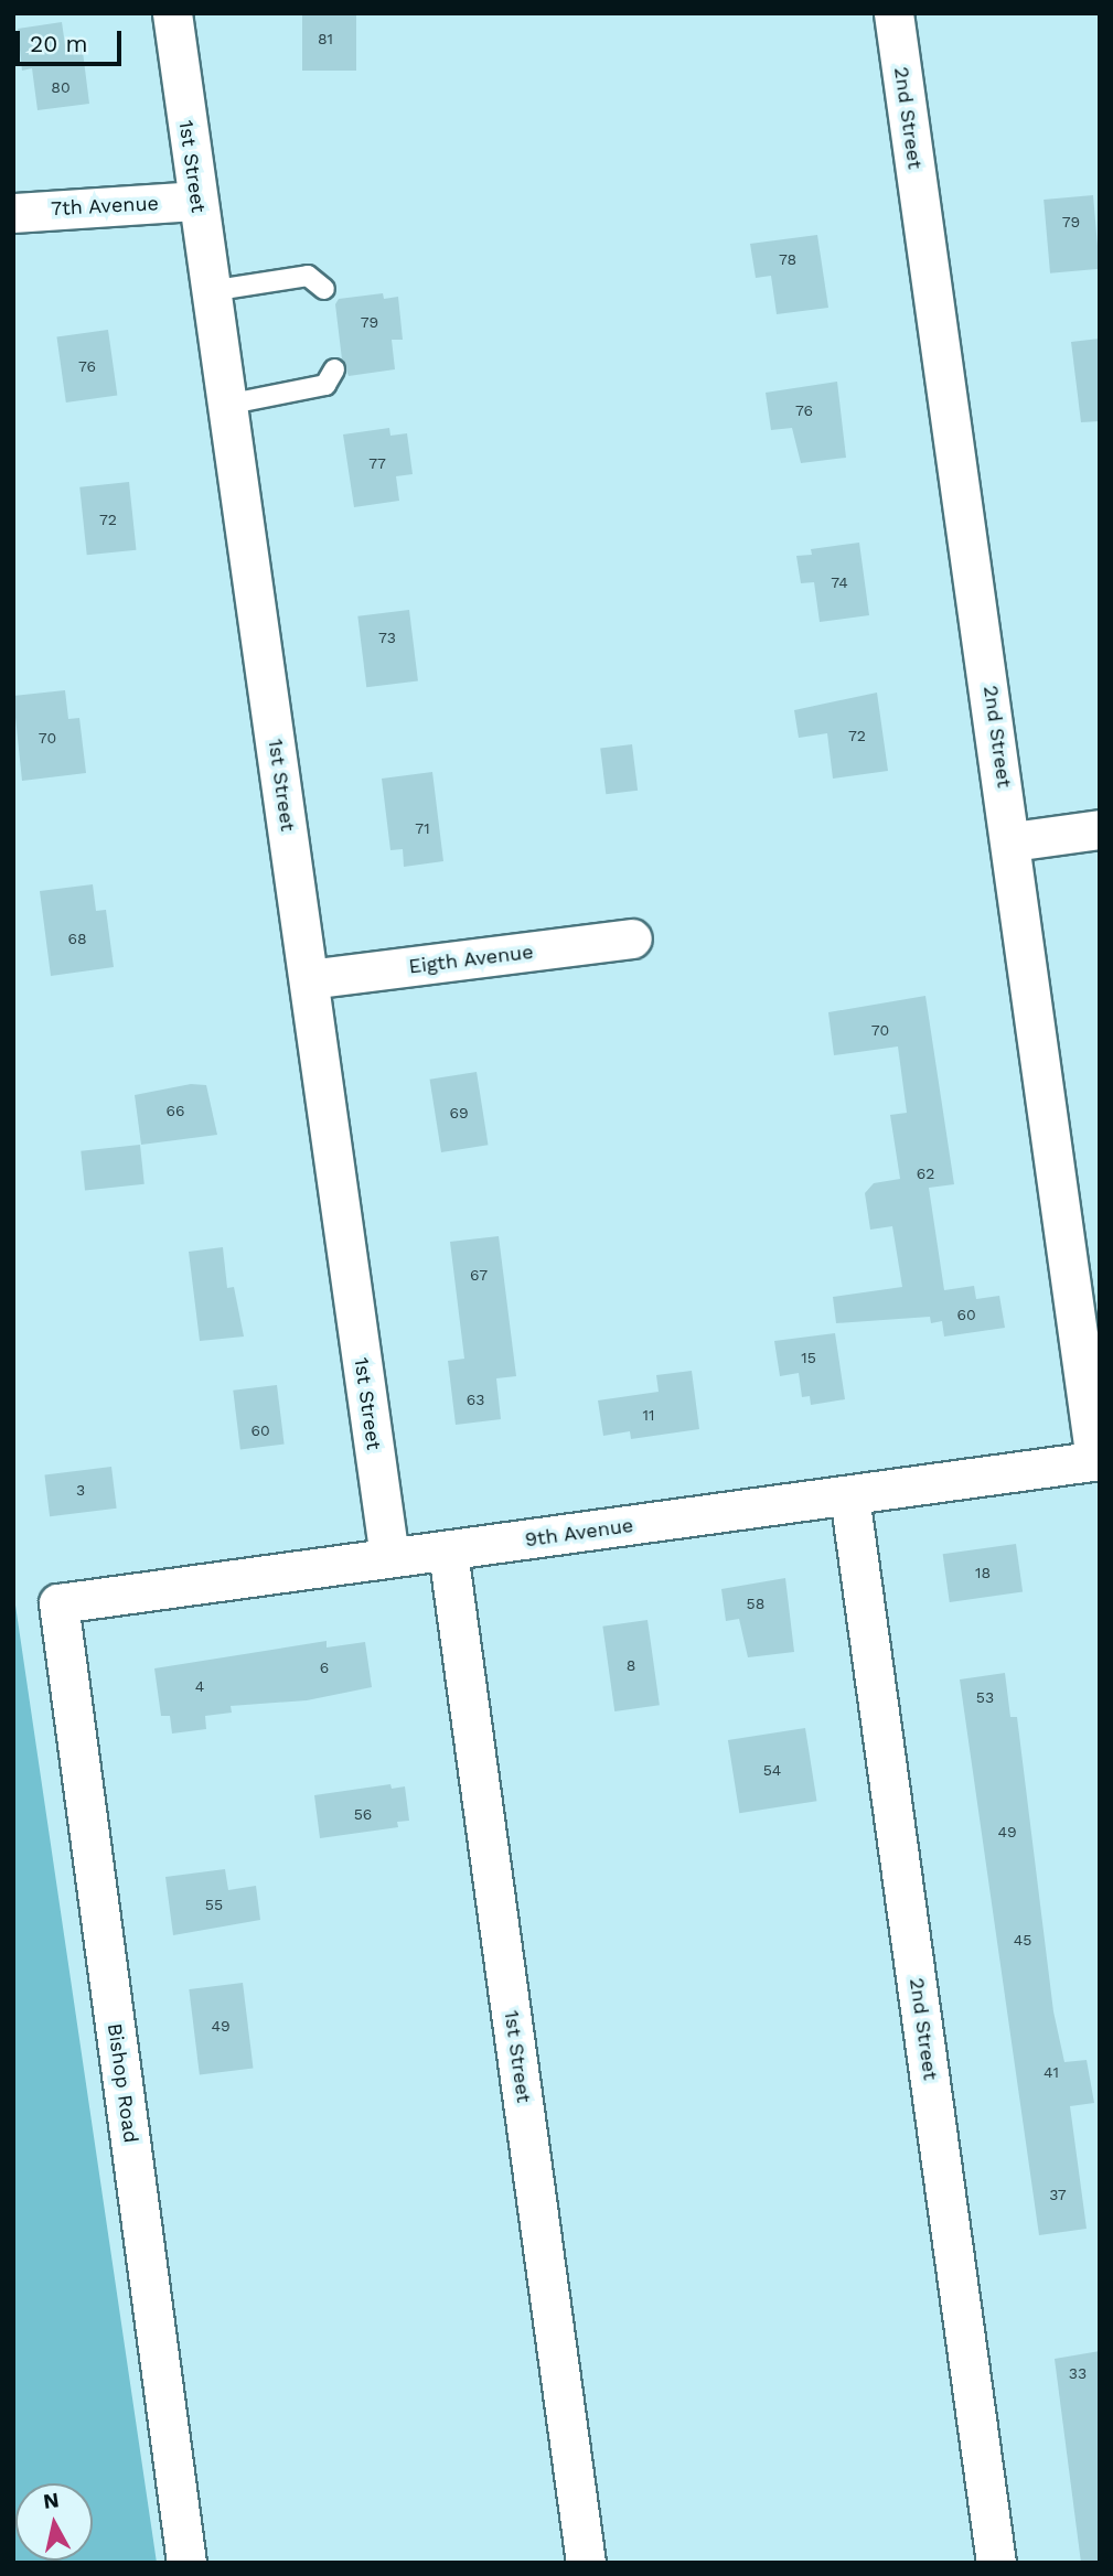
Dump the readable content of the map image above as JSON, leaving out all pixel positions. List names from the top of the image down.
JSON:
{
  "streets": {
    "street": [
      "2nd Street",
      "1st Street",
      "7th Avenue",
      "Eigth Avenue",
      "9th Avenue",
      "Bishop Road"
    ]
  },
  "crossings": [
    ["2nd Street", "9th Avenue"],
    ["1st Street", "7th Avenue"],
    ["1st Street", "Eigth Avenue"],
    ["1st Street", "9th Avenue"],
    ["9th Avenue", "Bishop Road"]
  ],
  "house_numbers": [
    "81",
    "80",
    "79",
    "78",
    "79",
    "76",
    "76",
    "77",
    "72",
    "74",
    "73",
    "72",
    "70",
    "71",
    "68",
    "70",
    "66",
    "69",
    "62",
    "67",
    "60",
    "15",
    "63",
    "11",
    "60",
    "3",
    "18",
    "58",
    "8",
    "6",
    "4",
    "53",
    "54",
    "56",
    "49",
    "55",
    "45",
    "49",
    "41",
    "37",
    "33"
  ],
  "scale_bar": "20 m",
  "north": "top"
}
